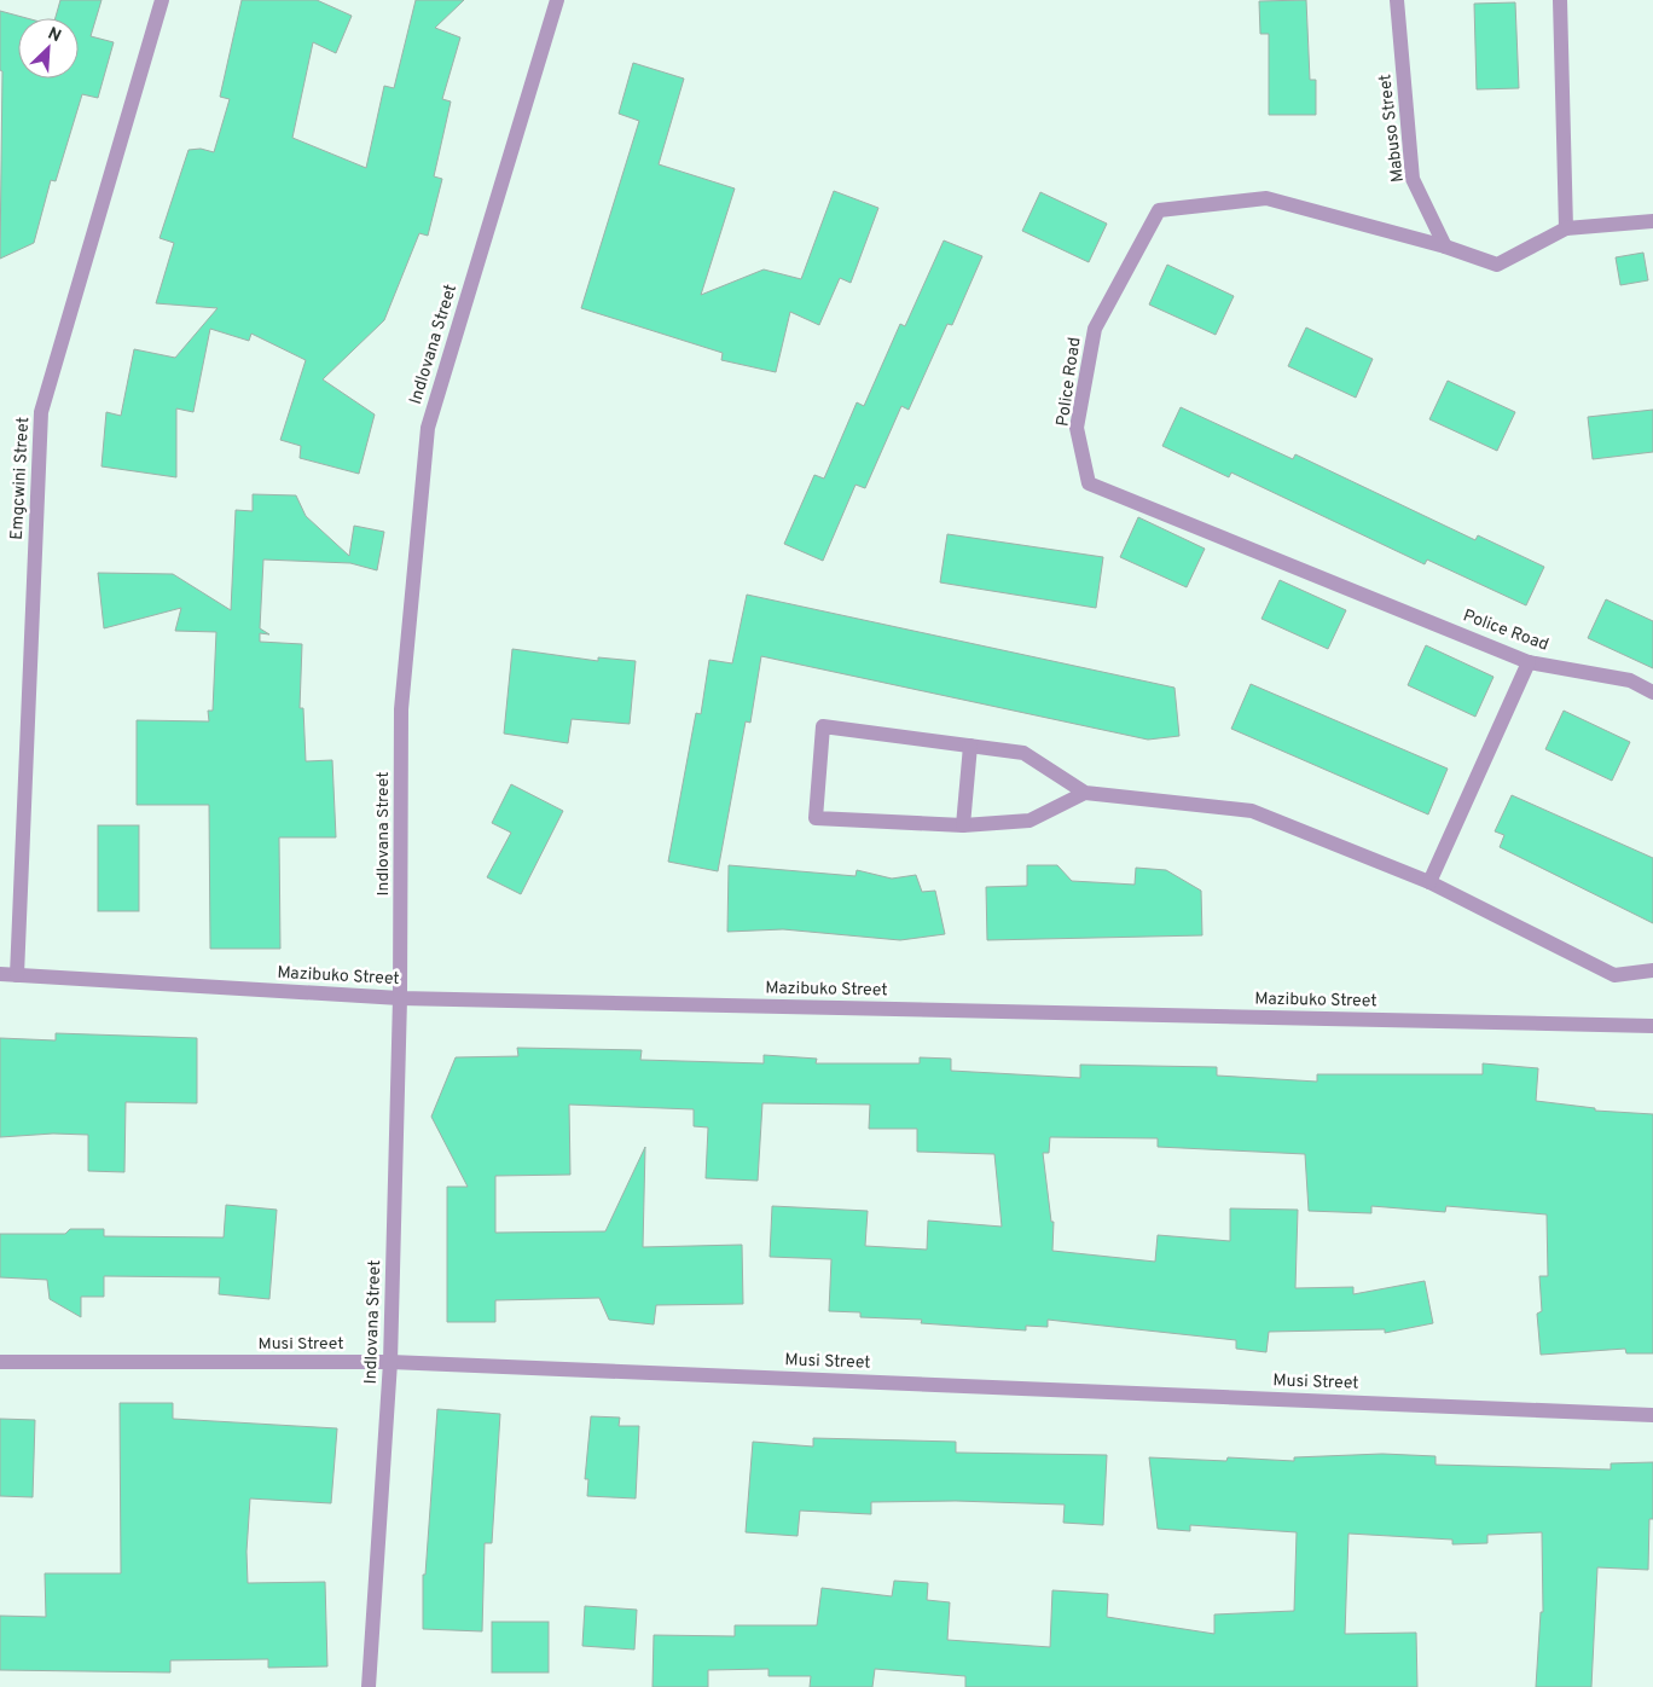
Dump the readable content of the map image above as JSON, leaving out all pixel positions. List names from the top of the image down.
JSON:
{
  "streets": {
    "street": [
      "Mabuso Street",
      "Indlovana Street",
      "Police Road",
      "Emgcwini Street",
      "Mazibuko Street",
      "Musi Street"
    ]
  },
  "crossings": [
    ["Mabuso Street", "Police Road"],
    ["Indlovana Street", "Mazibuko Street"],
    ["Indlovana Street", "Musi Street"],
    ["Emgcwini Street", "Mazibuko Street"]
  ],
  "north": "top right"
}
